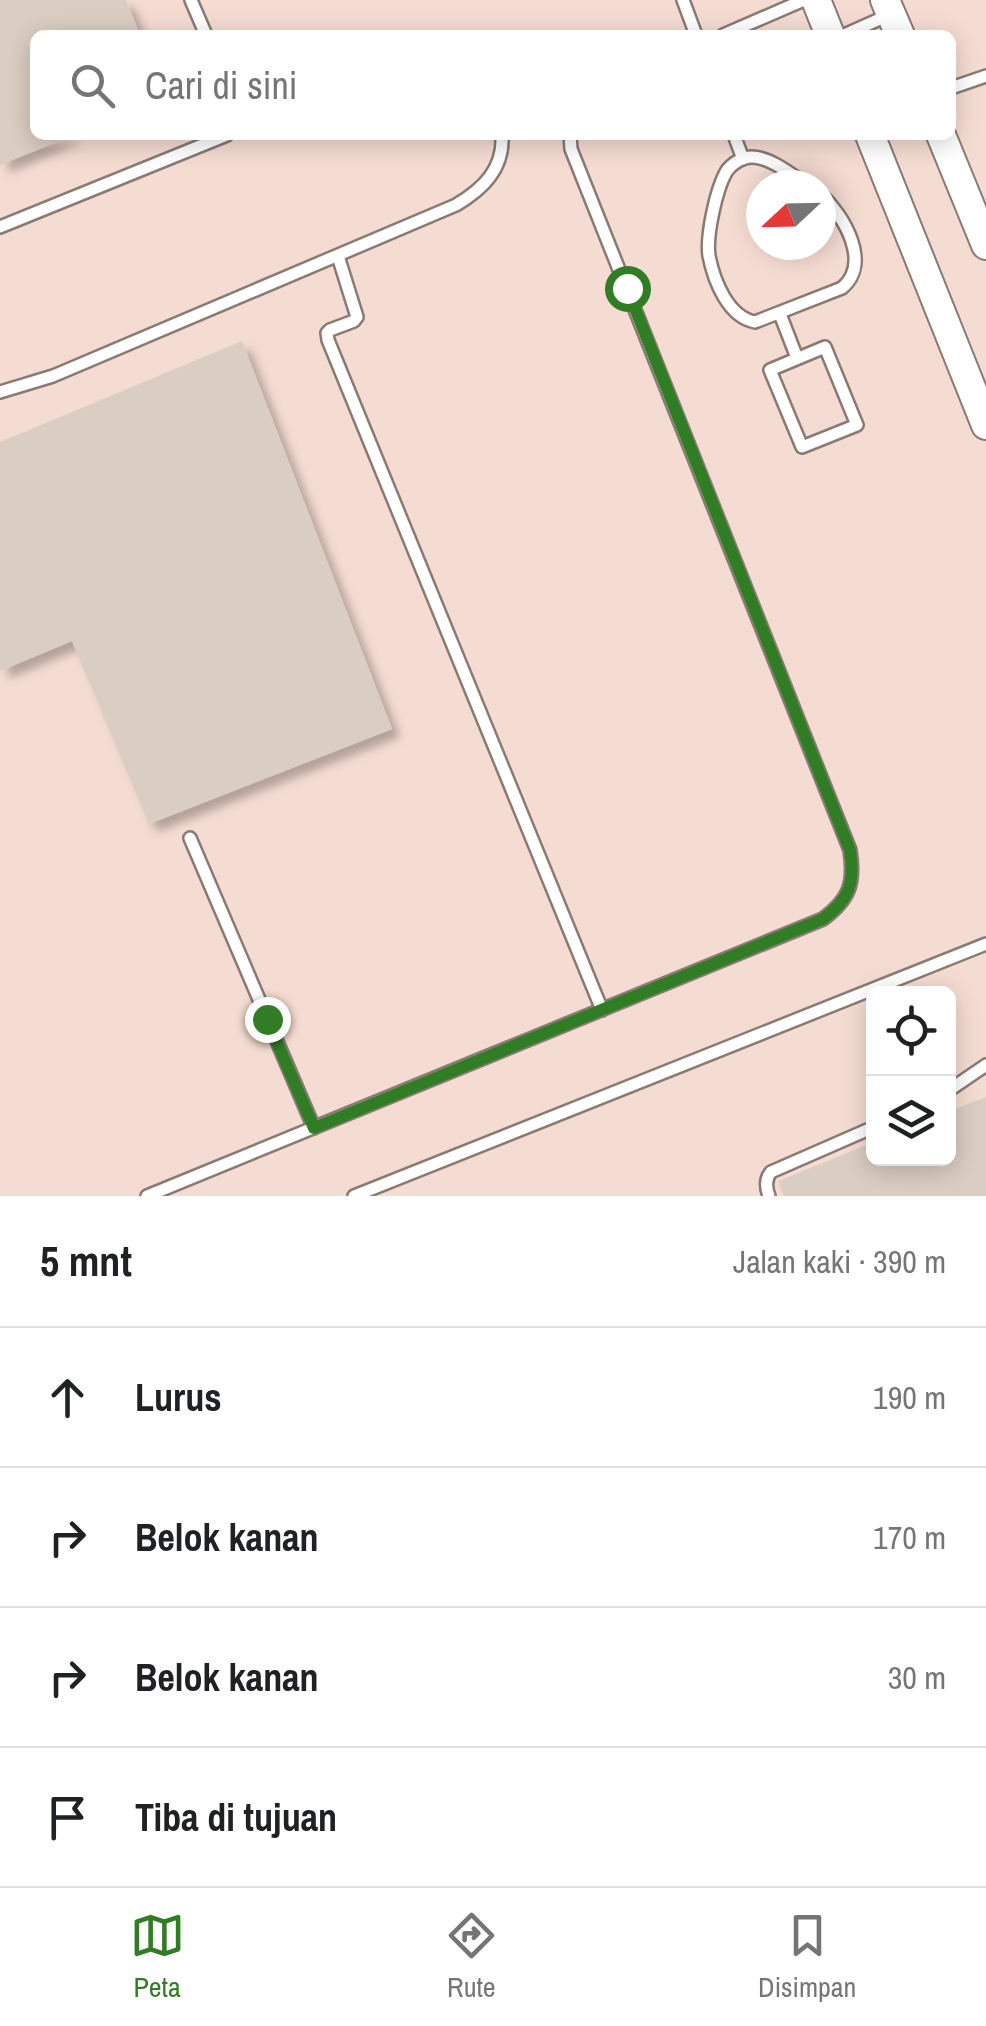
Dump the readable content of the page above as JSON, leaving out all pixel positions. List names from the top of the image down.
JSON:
{
  "north": "left",
  "page": {
    "search": "Cari di sini",
    "heading": ["5 mnt", "Jalan kaki · 390 m"],
    "list": [
      ["Lurus", "190 m"],
      ["Belok kanan", "170 m"],
      ["Belok kanan", "30 m"],
      "Tiba di tujuan"
    ],
    "nav": ["Peta", "Rute", "Disimpan"]
  }
}
